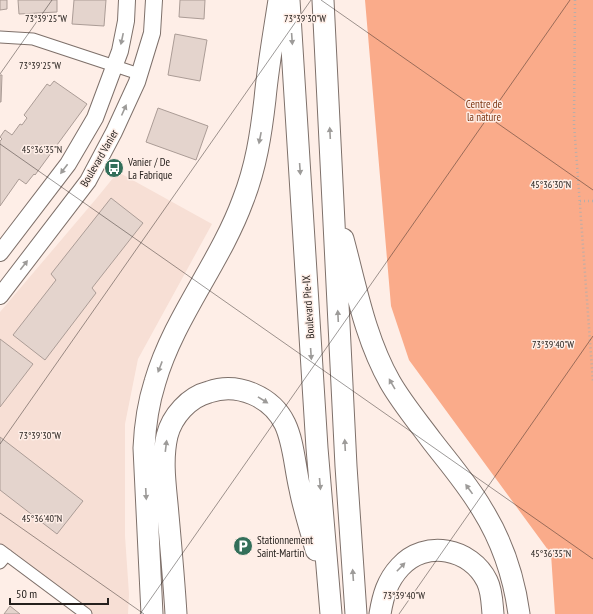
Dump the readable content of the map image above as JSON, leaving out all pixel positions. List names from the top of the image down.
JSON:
{
  "streets": {
    "highway": ["Boulevard Pie-IX"],
    "street": ["Boulevard Vanier"]
  },
  "parks": ["Centre de la nature"],
  "places": {
    "bus stop": ["Vanier / De La Fabrique"],
    "parking": ["Stationnement Saint-Martin"]
  },
  "scale_bar": "50 m",
  "coordinates": [
    "73°39'25\"W",
    "73°39'30\"W",
    "45°36'35\"N",
    "45°36'30\"N",
    "73°39'40\"W",
    "45°36'40\"N"
  ]
}
